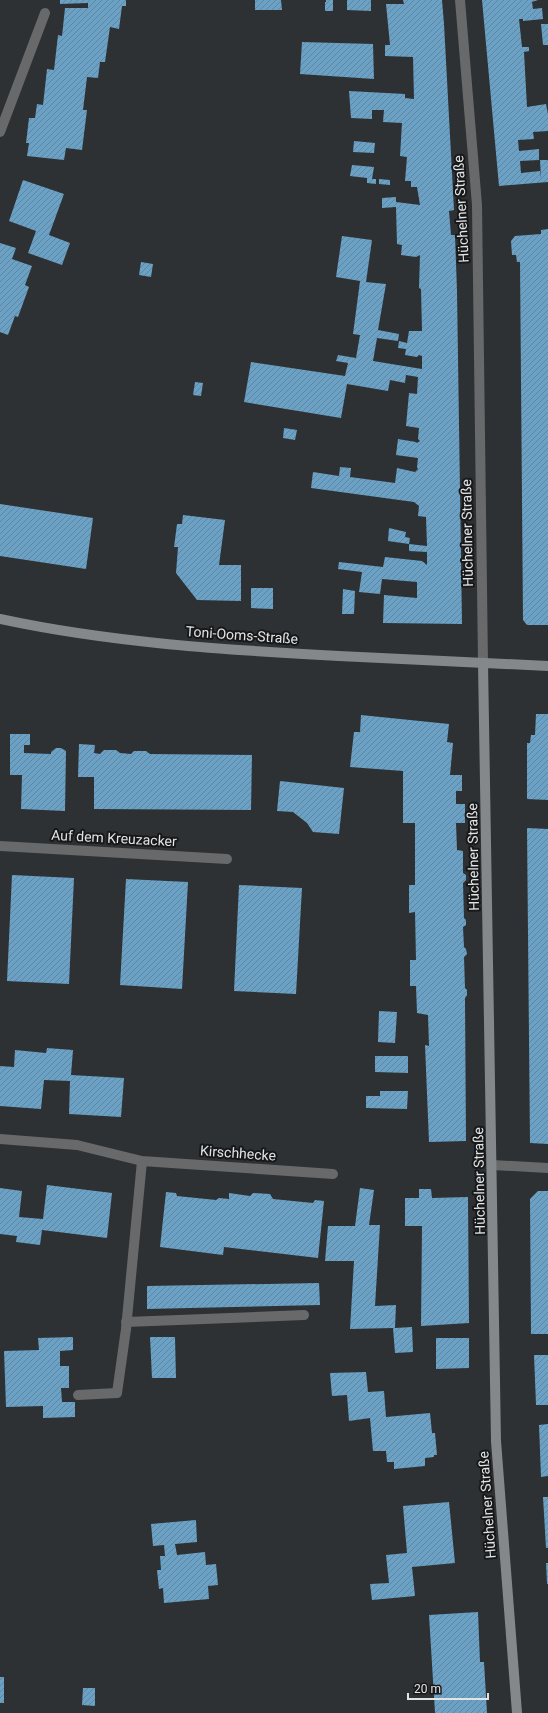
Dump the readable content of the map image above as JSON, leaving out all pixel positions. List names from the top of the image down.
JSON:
{
  "streets": {
    "street": [
      "Hüchelner Straße",
      "Toni-Ooms-Straße",
      "Auf dem Kreuzacker",
      "Kirschhecke"
    ]
  },
  "crossings": [
    ["Hüchelner Straße", "Toni-Ooms-Straße"]
  ],
  "scale_bar": "20 m"
}
